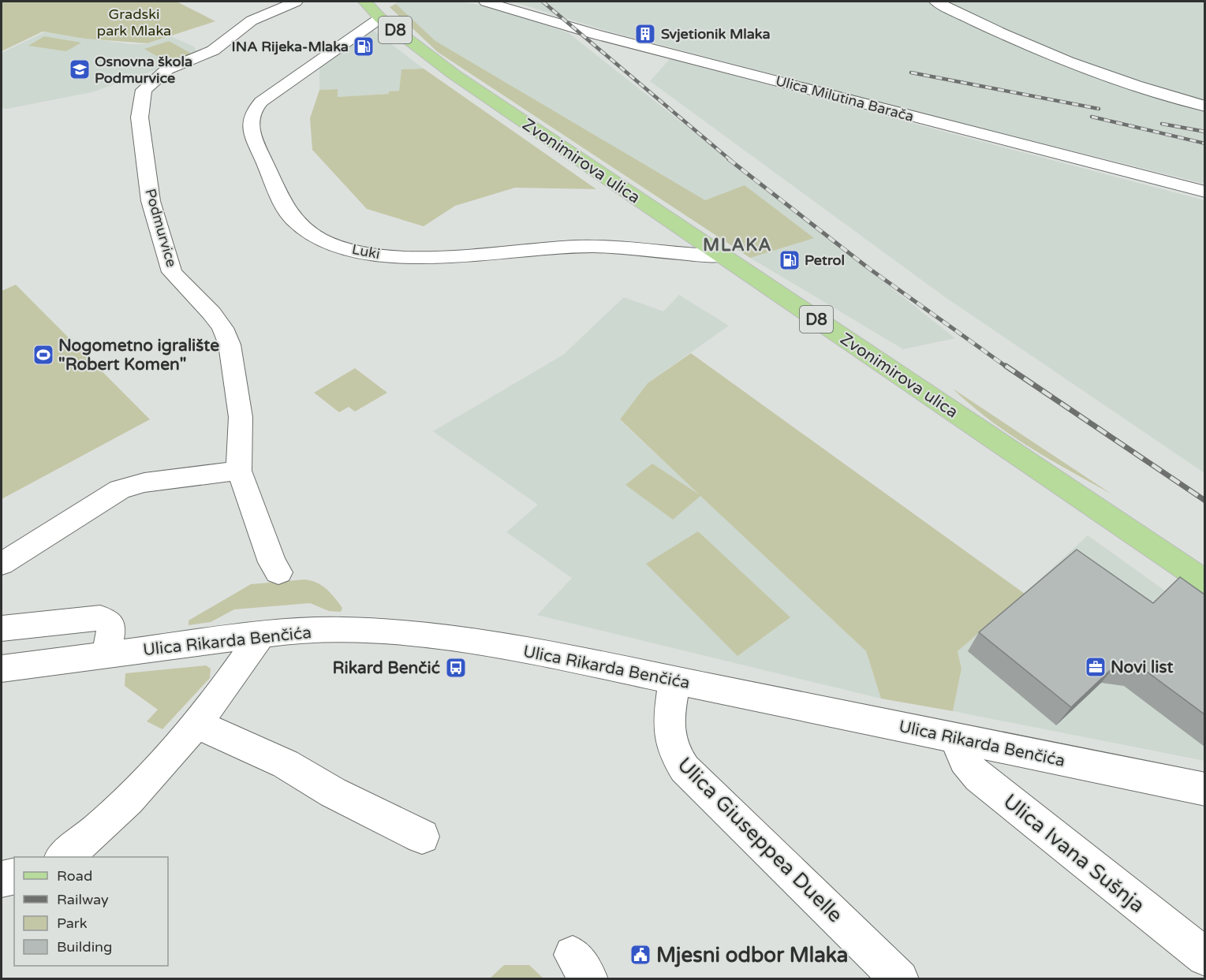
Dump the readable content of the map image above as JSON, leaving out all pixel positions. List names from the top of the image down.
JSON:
{
  "streets": {
    "main road": ["D8", "Zvonimirova ulica"],
    "street": [
      "Ulica Milutina Barača",
      "Podmurvice",
      "Luki",
      "Ulica Rikarda Benčića",
      "Ulica Giuseppea Duelle",
      "Ulica Ivana Sušnja"
    ]
  },
  "crossings": [
    ["Zvonimirova ulica", "Luki"],
    ["Ulica Rikarda Benčića", "Ulica Giuseppea Duelle"],
    ["Ulica Rikarda Benčića", "Ulica Ivana Sušnja"]
  ],
  "districts": ["MLAKA"],
  "parks": ["Gradski park Mlaka"],
  "places": {
    "building": ["Svjetionik Mlaka"],
    "fuel station": ["INA Rijeka-Mlaka", "Petrol"],
    "school or university": ["Osnovna škola Podmurvice"],
    "sports": ["Nogometno igralište \"Robert Komen\""],
    "office": ["Novi list"],
    "bus stop": ["Rikard Benčić"],
    "public building": ["Mjesni odbor Mlaka"]
  },
  "legend": [
    "Road",
    "Railway",
    "Park",
    "Building"
  ]
}
